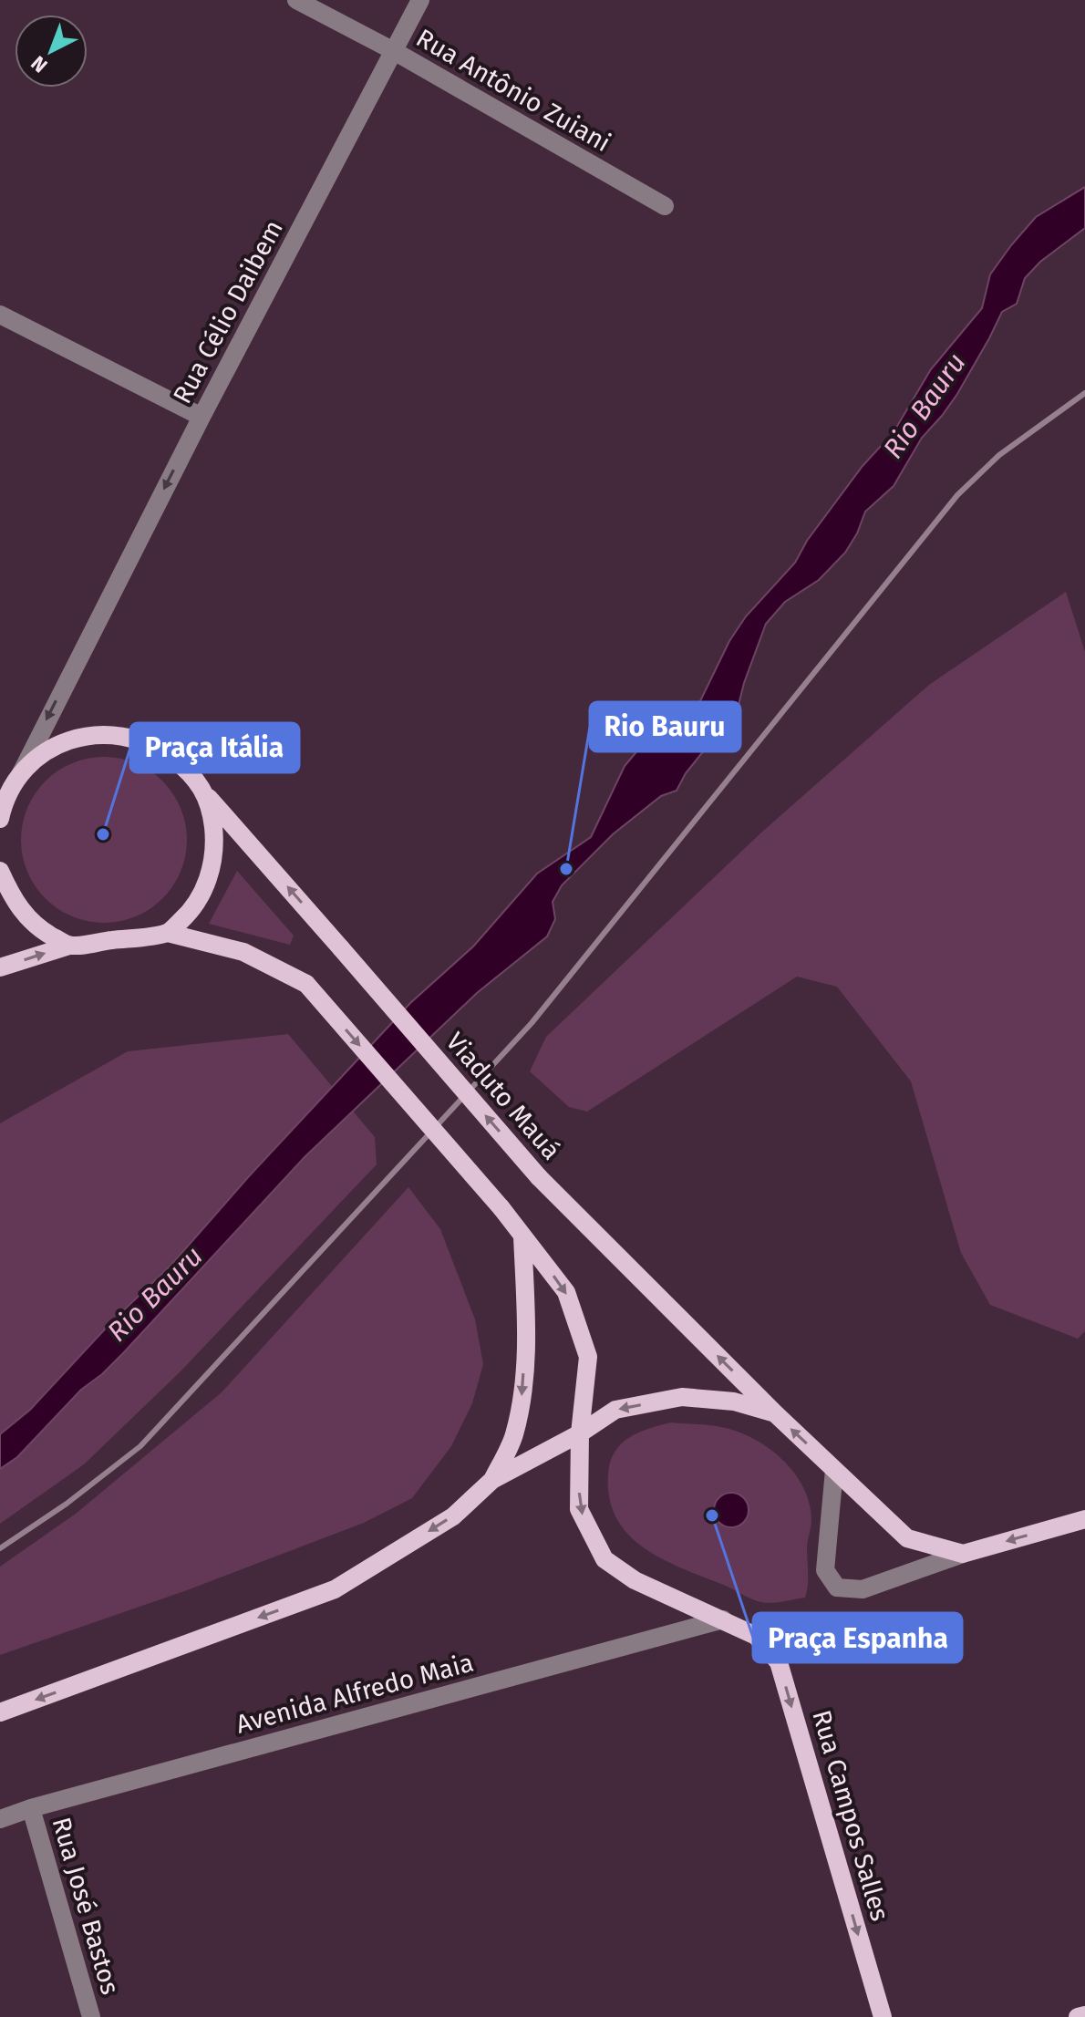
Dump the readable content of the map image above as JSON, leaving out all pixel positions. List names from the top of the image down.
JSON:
{
  "streets": {
    "main road": ["Viaduto Mauá", "Rua Campos Salles"],
    "street": [
      "Rua Antônio Zuiani",
      "Rua Célio Daibem",
      "Avenida Alfredo Maia",
      "Rua José Bastos"
    ]
  },
  "crossings": [
    ["Rua Antônio Zuiani", "Rua Célio Daibem"],
    ["Rua Célio Daibem", "Viaduto Mauá"],
    ["Avenida Alfredo Maia", "Rua Campos Salles"],
    ["Avenida Alfredo Maia", "Rua José Bastos"]
  ],
  "one_way": ["Rua Célio Daibem", "Rua Campos Salles"],
  "water": ["Rio Bauru"],
  "places": ["Praça Itália", "Rio Bauru", "Praça Espanha"],
  "north": "bottom left"
}
